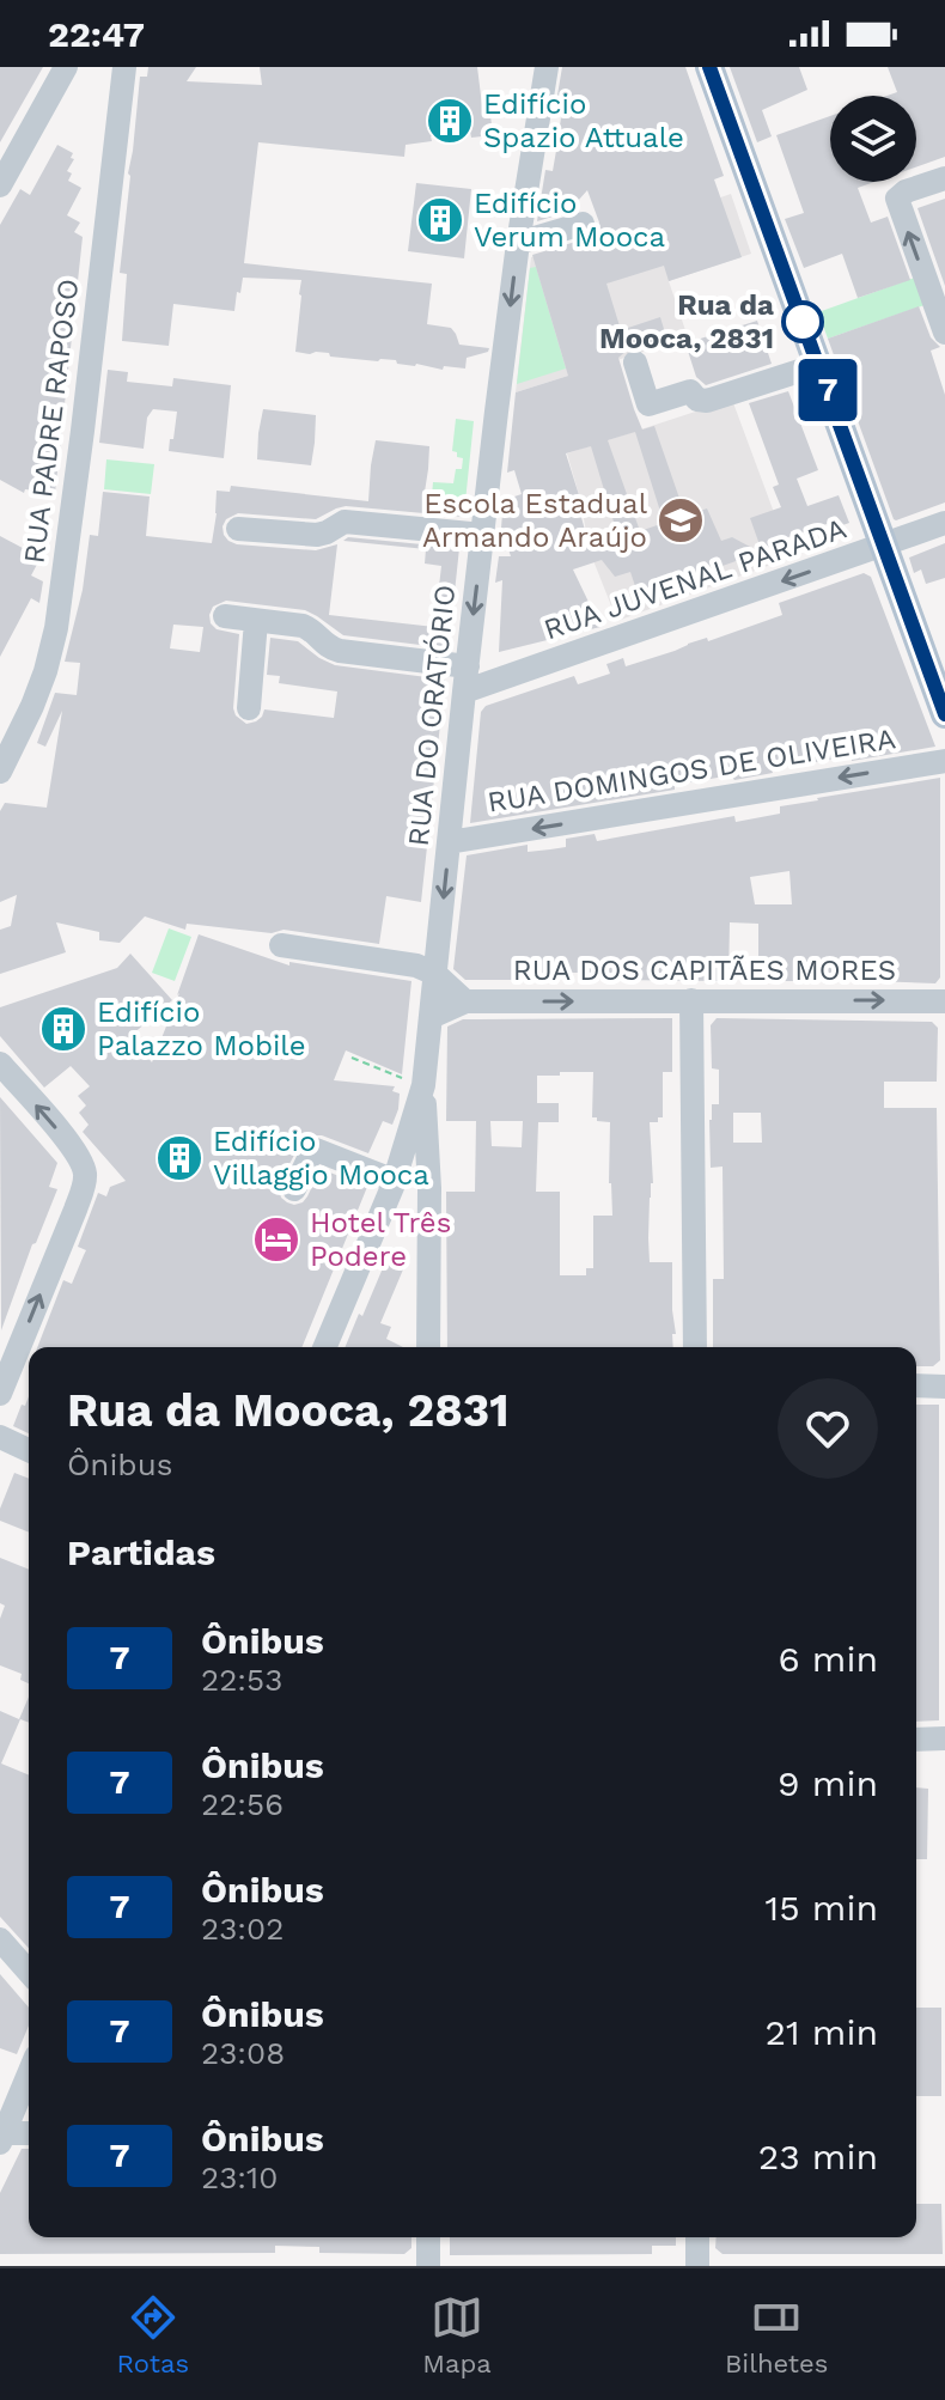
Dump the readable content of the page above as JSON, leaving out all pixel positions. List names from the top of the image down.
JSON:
{
  "streets": {
    "street": [
      "RUA PADRE RAPOSO",
      "RUA JUVENAL PARADA",
      "RUA DO ORATÓRIO",
      "RUA DOMINGOS DE OLIVEIRA",
      "RUA DOS CAPITÃES MORES"
    ]
  },
  "crossings": [
    ["RUA JUVENAL PARADA", "RUA DO ORATÓRIO"],
    ["RUA DO ORATÓRIO", "RUA DOMINGOS DE OLIVEIRA"],
    ["RUA DO ORATÓRIO", "RUA DOS CAPITÃES MORES"]
  ],
  "one_way": [
    "RUA JUVENAL PARADA",
    "RUA DO ORATÓRIO",
    "RUA DOMINGOS DE OLIVEIRA",
    "RUA DOS CAPITÃES MORES"
  ],
  "places": {
    "building": [
      "Edifício Spazio Attuale",
      "Edifício Verum Mooca",
      "Edifício Palazzo Mobile",
      "Edifício Villaggio Mooca"
    ],
    "other": ["Rua da Mooca, 2831"],
    "school or university": ["Escola Estadual Armando Araújo"],
    "hotel": ["Hotel Três Podere"]
  },
  "lines": ["bus line 7"],
  "page": {
    "status": "22:47",
    "on_map": "7",
    "heading": [
      ["Rua da Mooca, 2831", "Ônibus"],
      "Partidas"
    ],
    "list": [
      {
        "mark": "7",
        "name": "Ônibus",
        "note": "22:53",
        "value": "6 min"
      },
      {
        "mark": "7",
        "name": "Ônibus",
        "note": "22:56",
        "value": "9 min"
      },
      {
        "mark": "7",
        "name": "Ônibus",
        "note": "23:02",
        "value": "15 min"
      },
      {
        "mark": "7",
        "name": "Ônibus",
        "note": "23:08",
        "value": "21 min"
      },
      {
        "mark": "7",
        "name": "Ônibus",
        "note": "23:10",
        "value": "23 min"
      }
    ],
    "tabs": ["Rotas", "Mapa", "Bilhetes"]
  }
}
